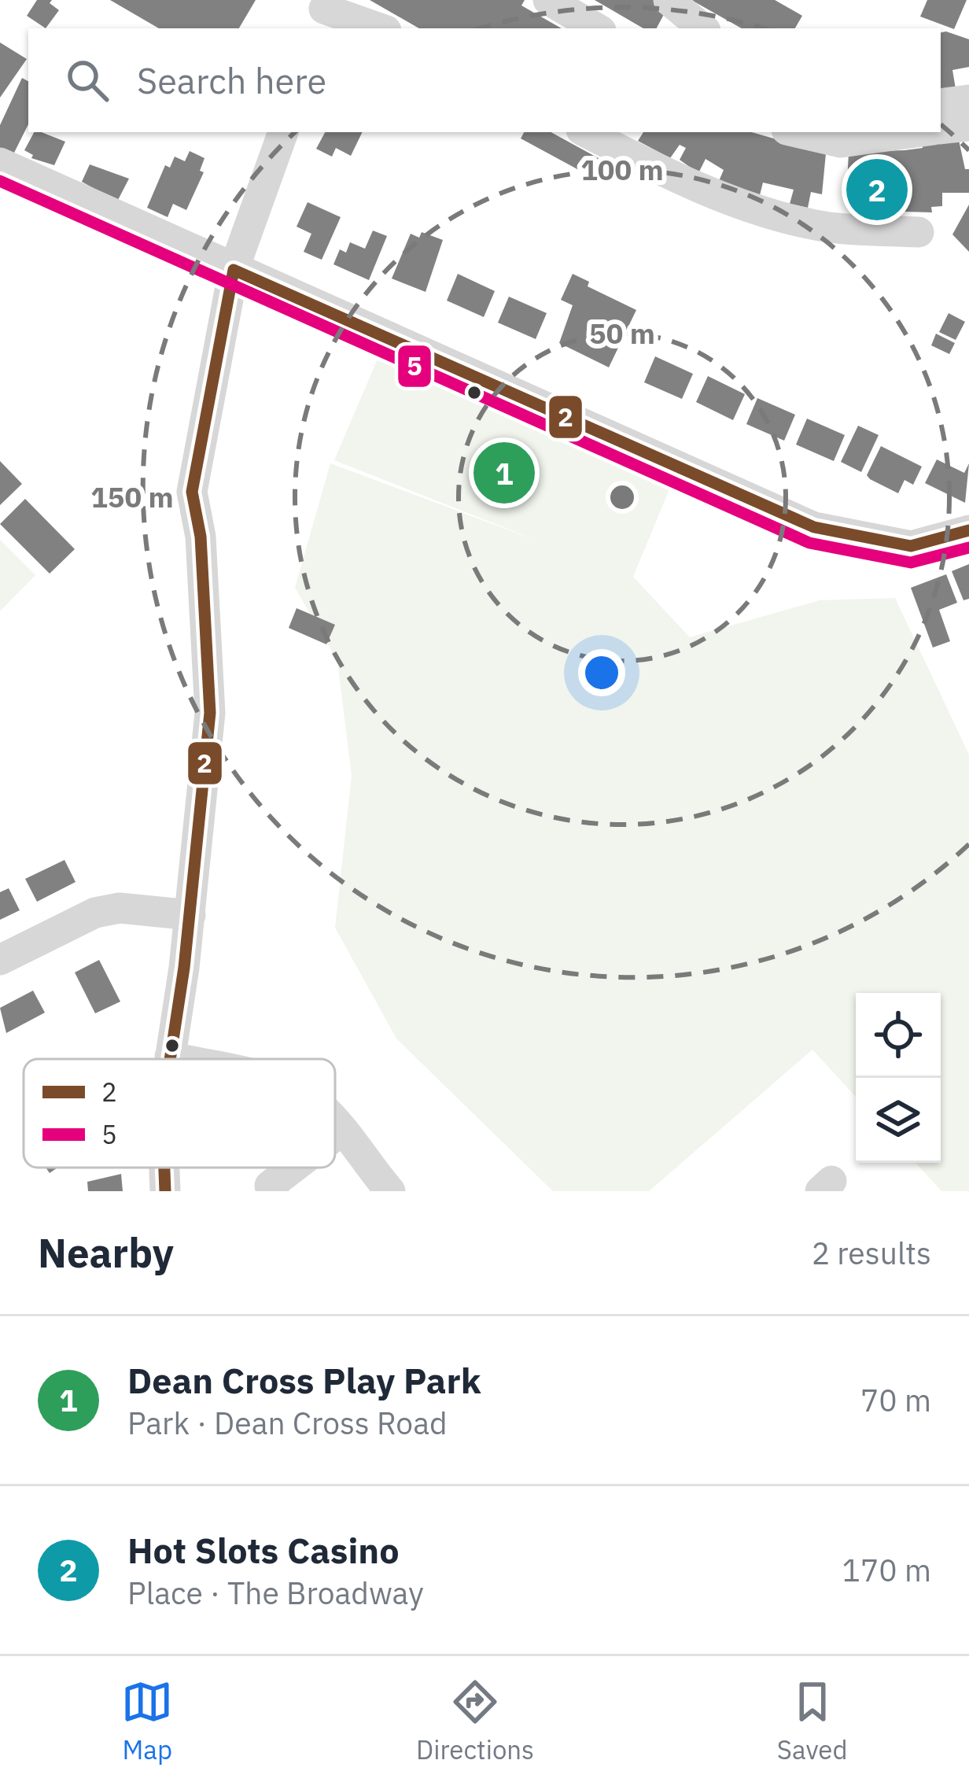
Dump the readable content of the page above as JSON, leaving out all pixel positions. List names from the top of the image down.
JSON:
{
  "lines": ["transit line 5", "transit line 2"],
  "legend": ["2", "5"],
  "page": {
    "search": "Search here",
    "pins": ["2", "1"],
    "heading": ["Nearby", "2 results"],
    "list": [
      {
        "mark": "1",
        "name": "Dean Cross Play Park",
        "note": "Park · Dean Cross Road",
        "value": "70 m"
      },
      {
        "mark": "2",
        "name": "Hot Slots Casino",
        "note": "Place · The Broadway",
        "value": "170 m"
      }
    ],
    "nav": ["Map", "Directions", "Saved"]
  },
  "rings": ["100 m", "50 m", "150 m"]
}
